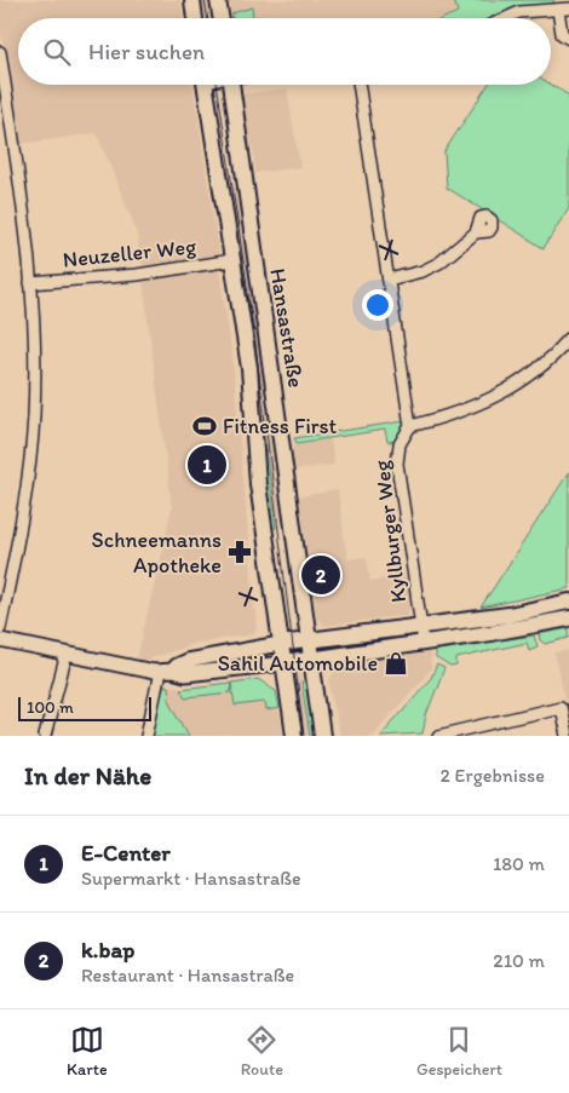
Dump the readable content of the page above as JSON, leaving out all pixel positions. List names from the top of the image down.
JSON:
{
  "streets": {
    "main road": ["Hansastraße"],
    "street": ["Neuzeller Weg", "Kyllburger Weg"]
  },
  "crossings": [
    ["Neuzeller Weg", "Hansastraße"]
  ],
  "places": {
    "sports": ["Fitness First"],
    "pharmacy": ["Schneemanns Apotheke"],
    "shop": ["Sahil Automobile"]
  },
  "scale_bar": "100 m",
  "page": {
    "search": "Hier suchen",
    "pins": ["1", "2"],
    "scale": "100 m",
    "heading": ["In der Nähe", "2 Ergebnisse"],
    "list": [
      {
        "mark": "1",
        "name": "E-Center",
        "note": "Supermarkt · Hansastraße",
        "value": "180 m"
      },
      {
        "mark": "2",
        "name": "k.bap",
        "note": "Restaurant · Hansastraße",
        "value": "210 m"
      }
    ],
    "nav": ["Karte", "Route", "Gespeichert"]
  }
}
